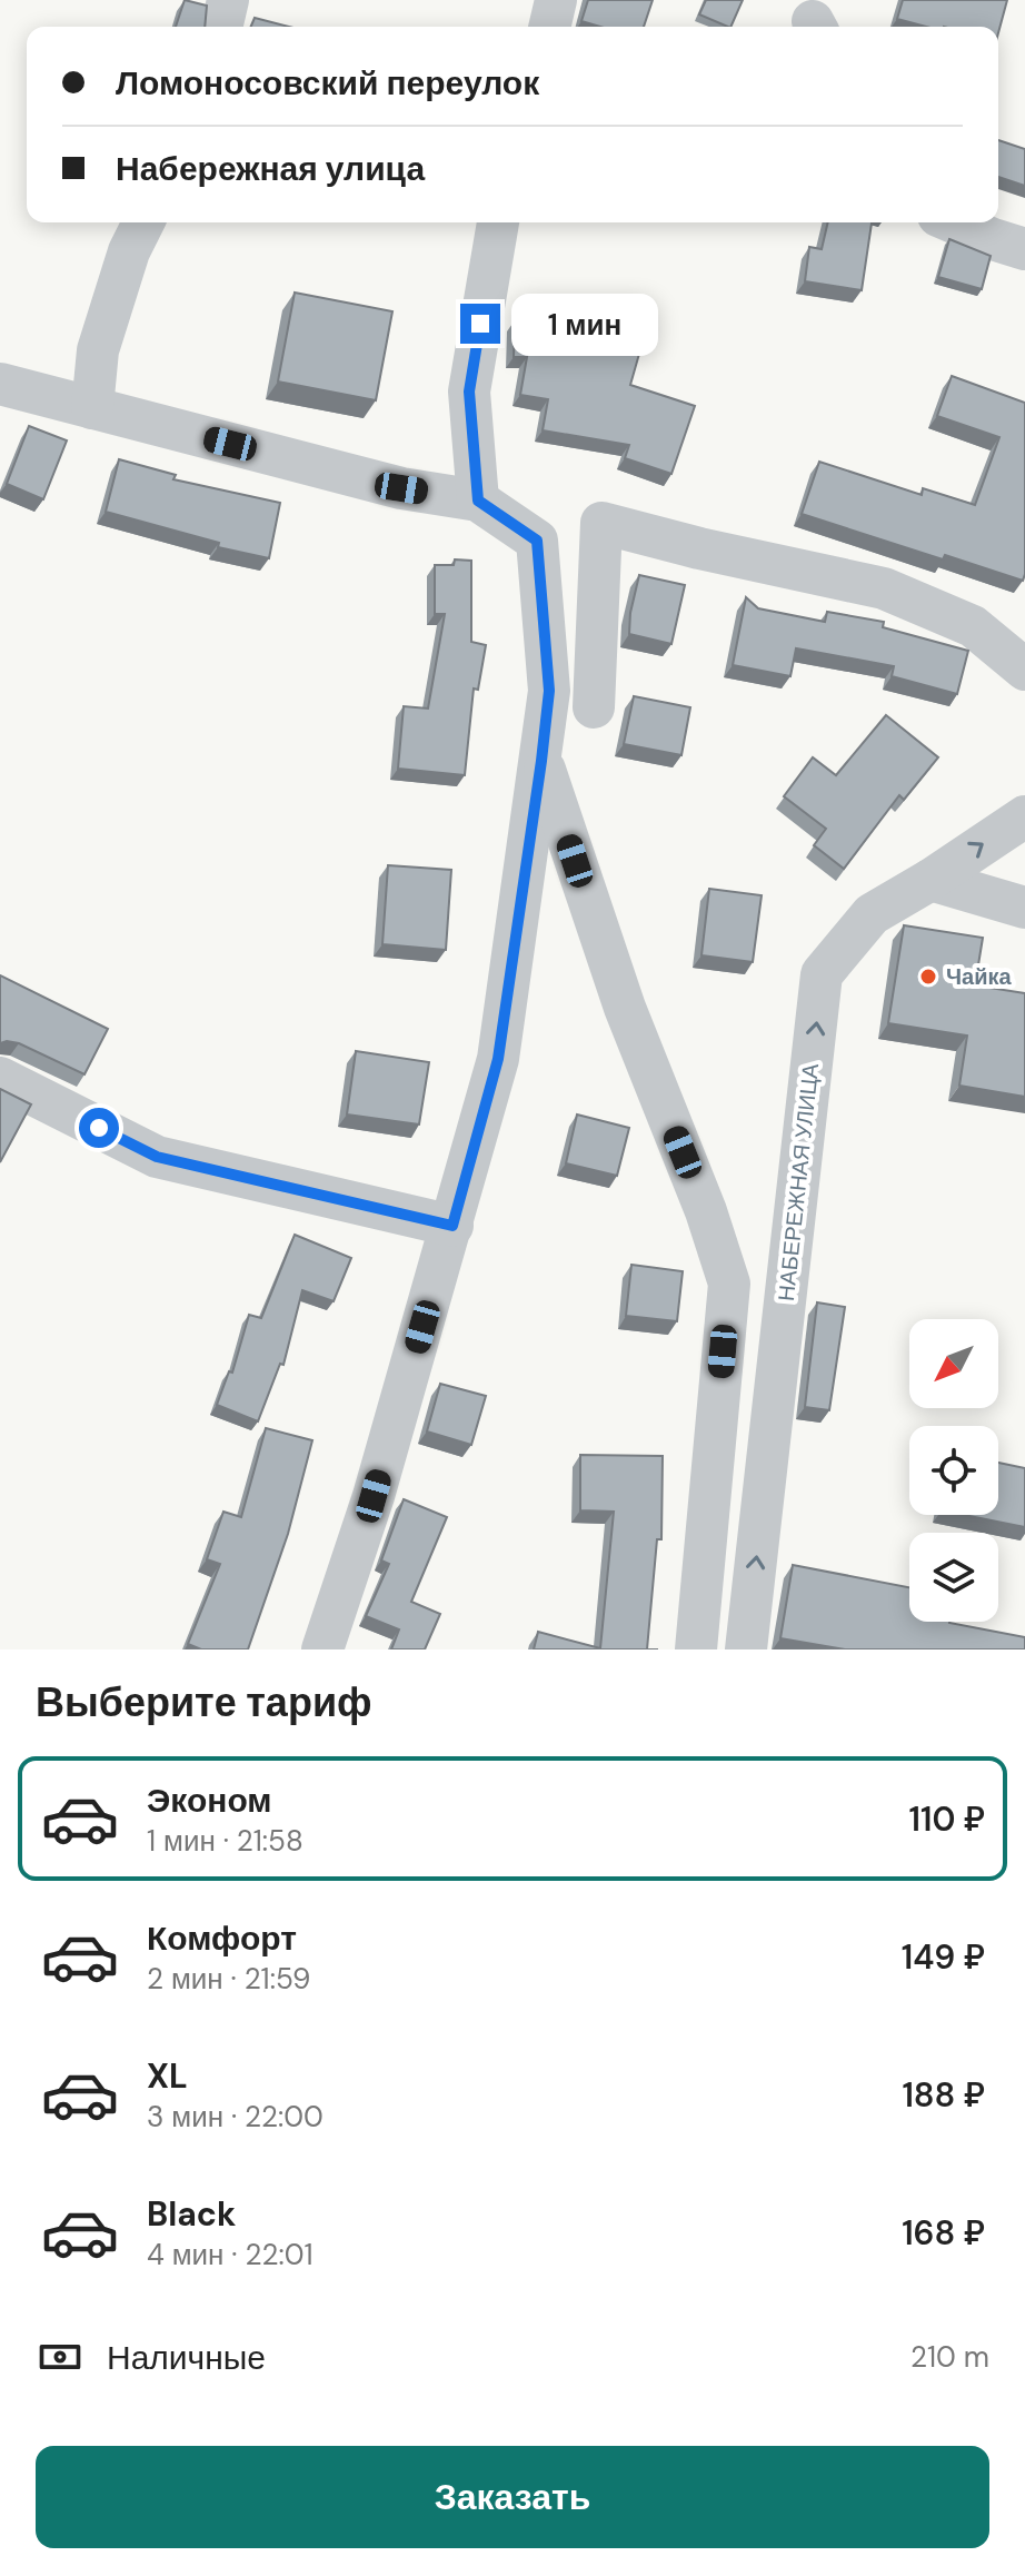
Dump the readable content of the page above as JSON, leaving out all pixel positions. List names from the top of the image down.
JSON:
{
  "streets": {
    "street": ["НАБЕРЕЖНАЯ УЛИЦА"]
  },
  "places": ["Чайка"],
  "north": "bottom left",
  "page": {
    "banner": ["Ломоносовский переулок", "Набережная улица"],
    "bubble": "1 мин",
    "heading": "Выберите тариф",
    "list": [
      {
        "name": "Эконом",
        "note": "1 мин · 21:58",
        "value": "110 ₽"
      },
      {
        "name": "Комфорт",
        "note": "2 мин · 21:59",
        "value": "149 ₽"
      },
      {
        "name": "XL",
        "note": "3 мин · 22:00",
        "value": "188 ₽"
      },
      {
        "name": "Black",
        "note": "4 мин · 22:01",
        "value": "168 ₽"
      }
    ],
    "pay": ["Наличные", "210 m"],
    "buttons": "Заказать"
  }
}
